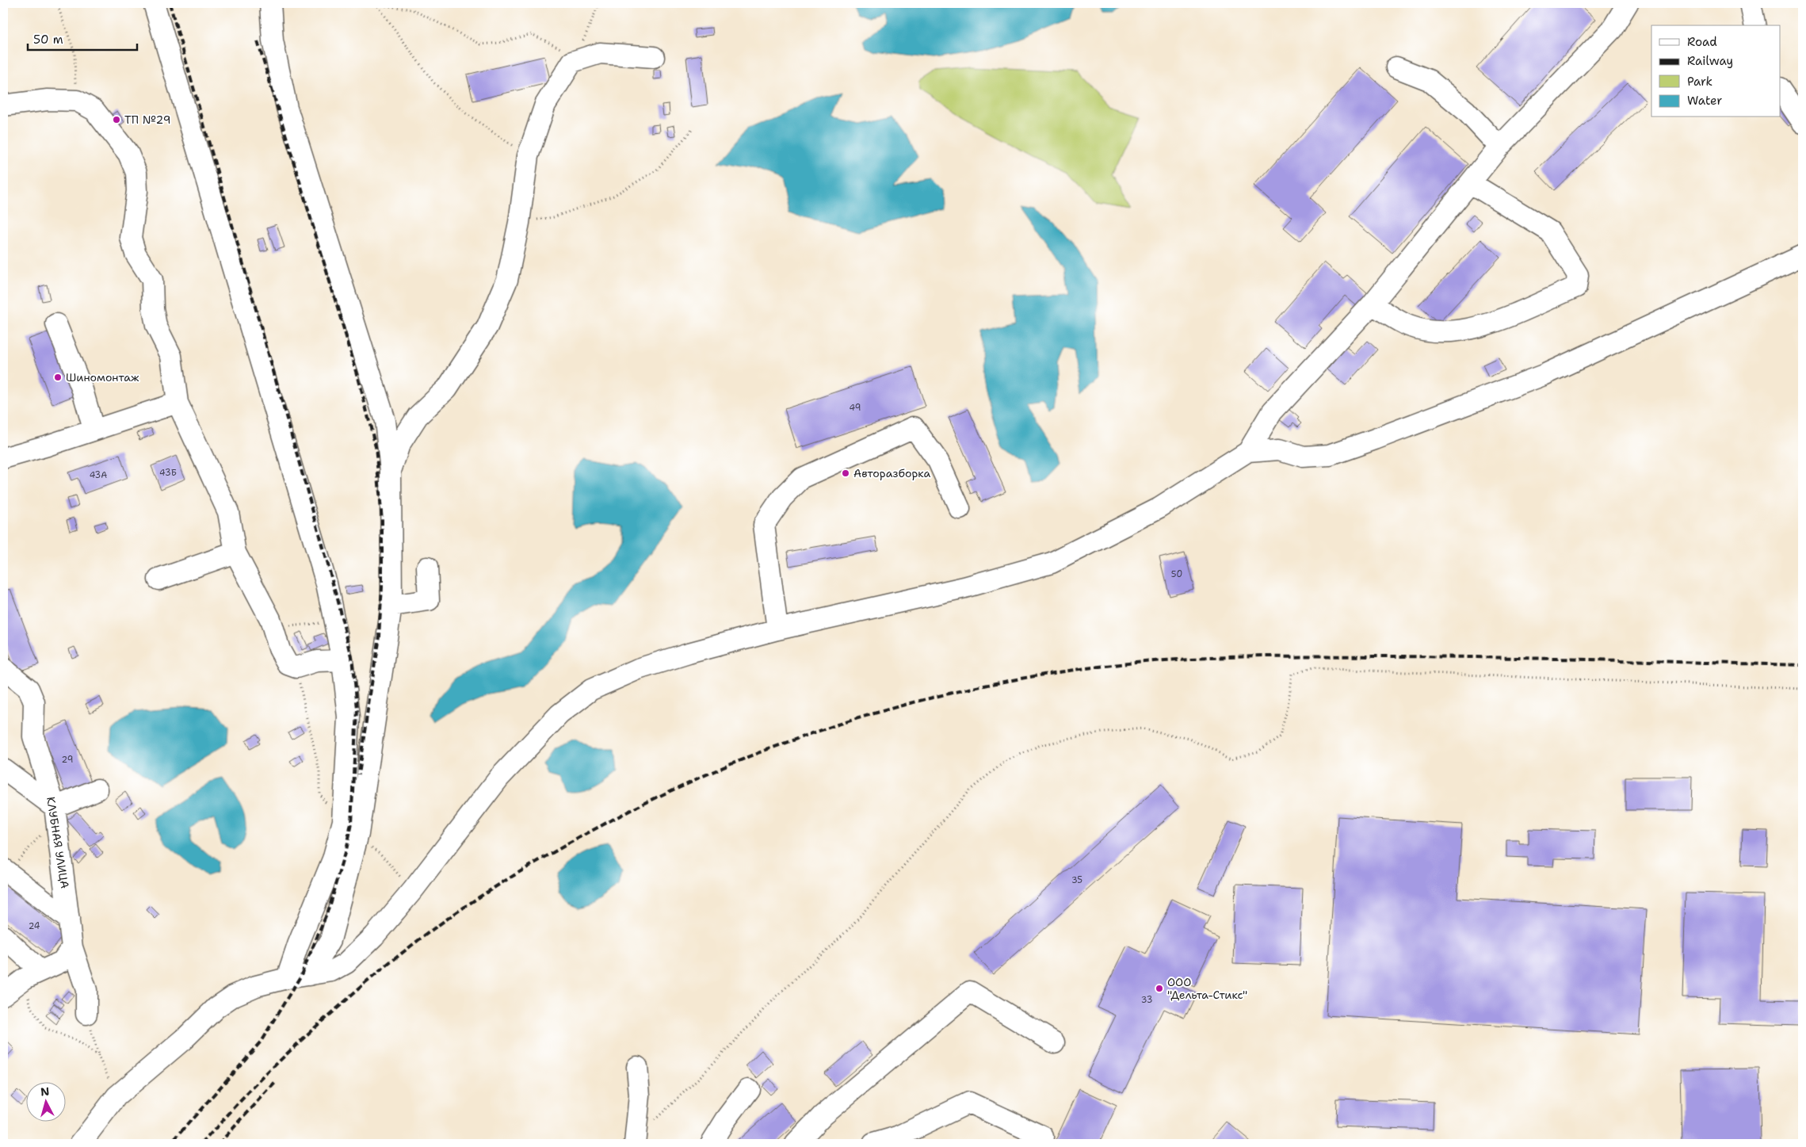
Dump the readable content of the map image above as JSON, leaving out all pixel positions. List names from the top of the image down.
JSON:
{
  "streets": {
    "street": ["КЛУБНАЯ УЛИЦА"]
  },
  "places": [
    "ТП №29",
    "Шиномонтаж",
    "Авторазборка",
    "ООО \"Дельта-Стикс\""
  ],
  "house_numbers": [
    "49",
    "43Б",
    "43А",
    "50",
    "29",
    "35",
    "24",
    "33"
  ],
  "legend": [
    "Road",
    "Railway",
    "Park",
    "Water"
  ],
  "scale_bar": "50 m",
  "north": "top"
}
